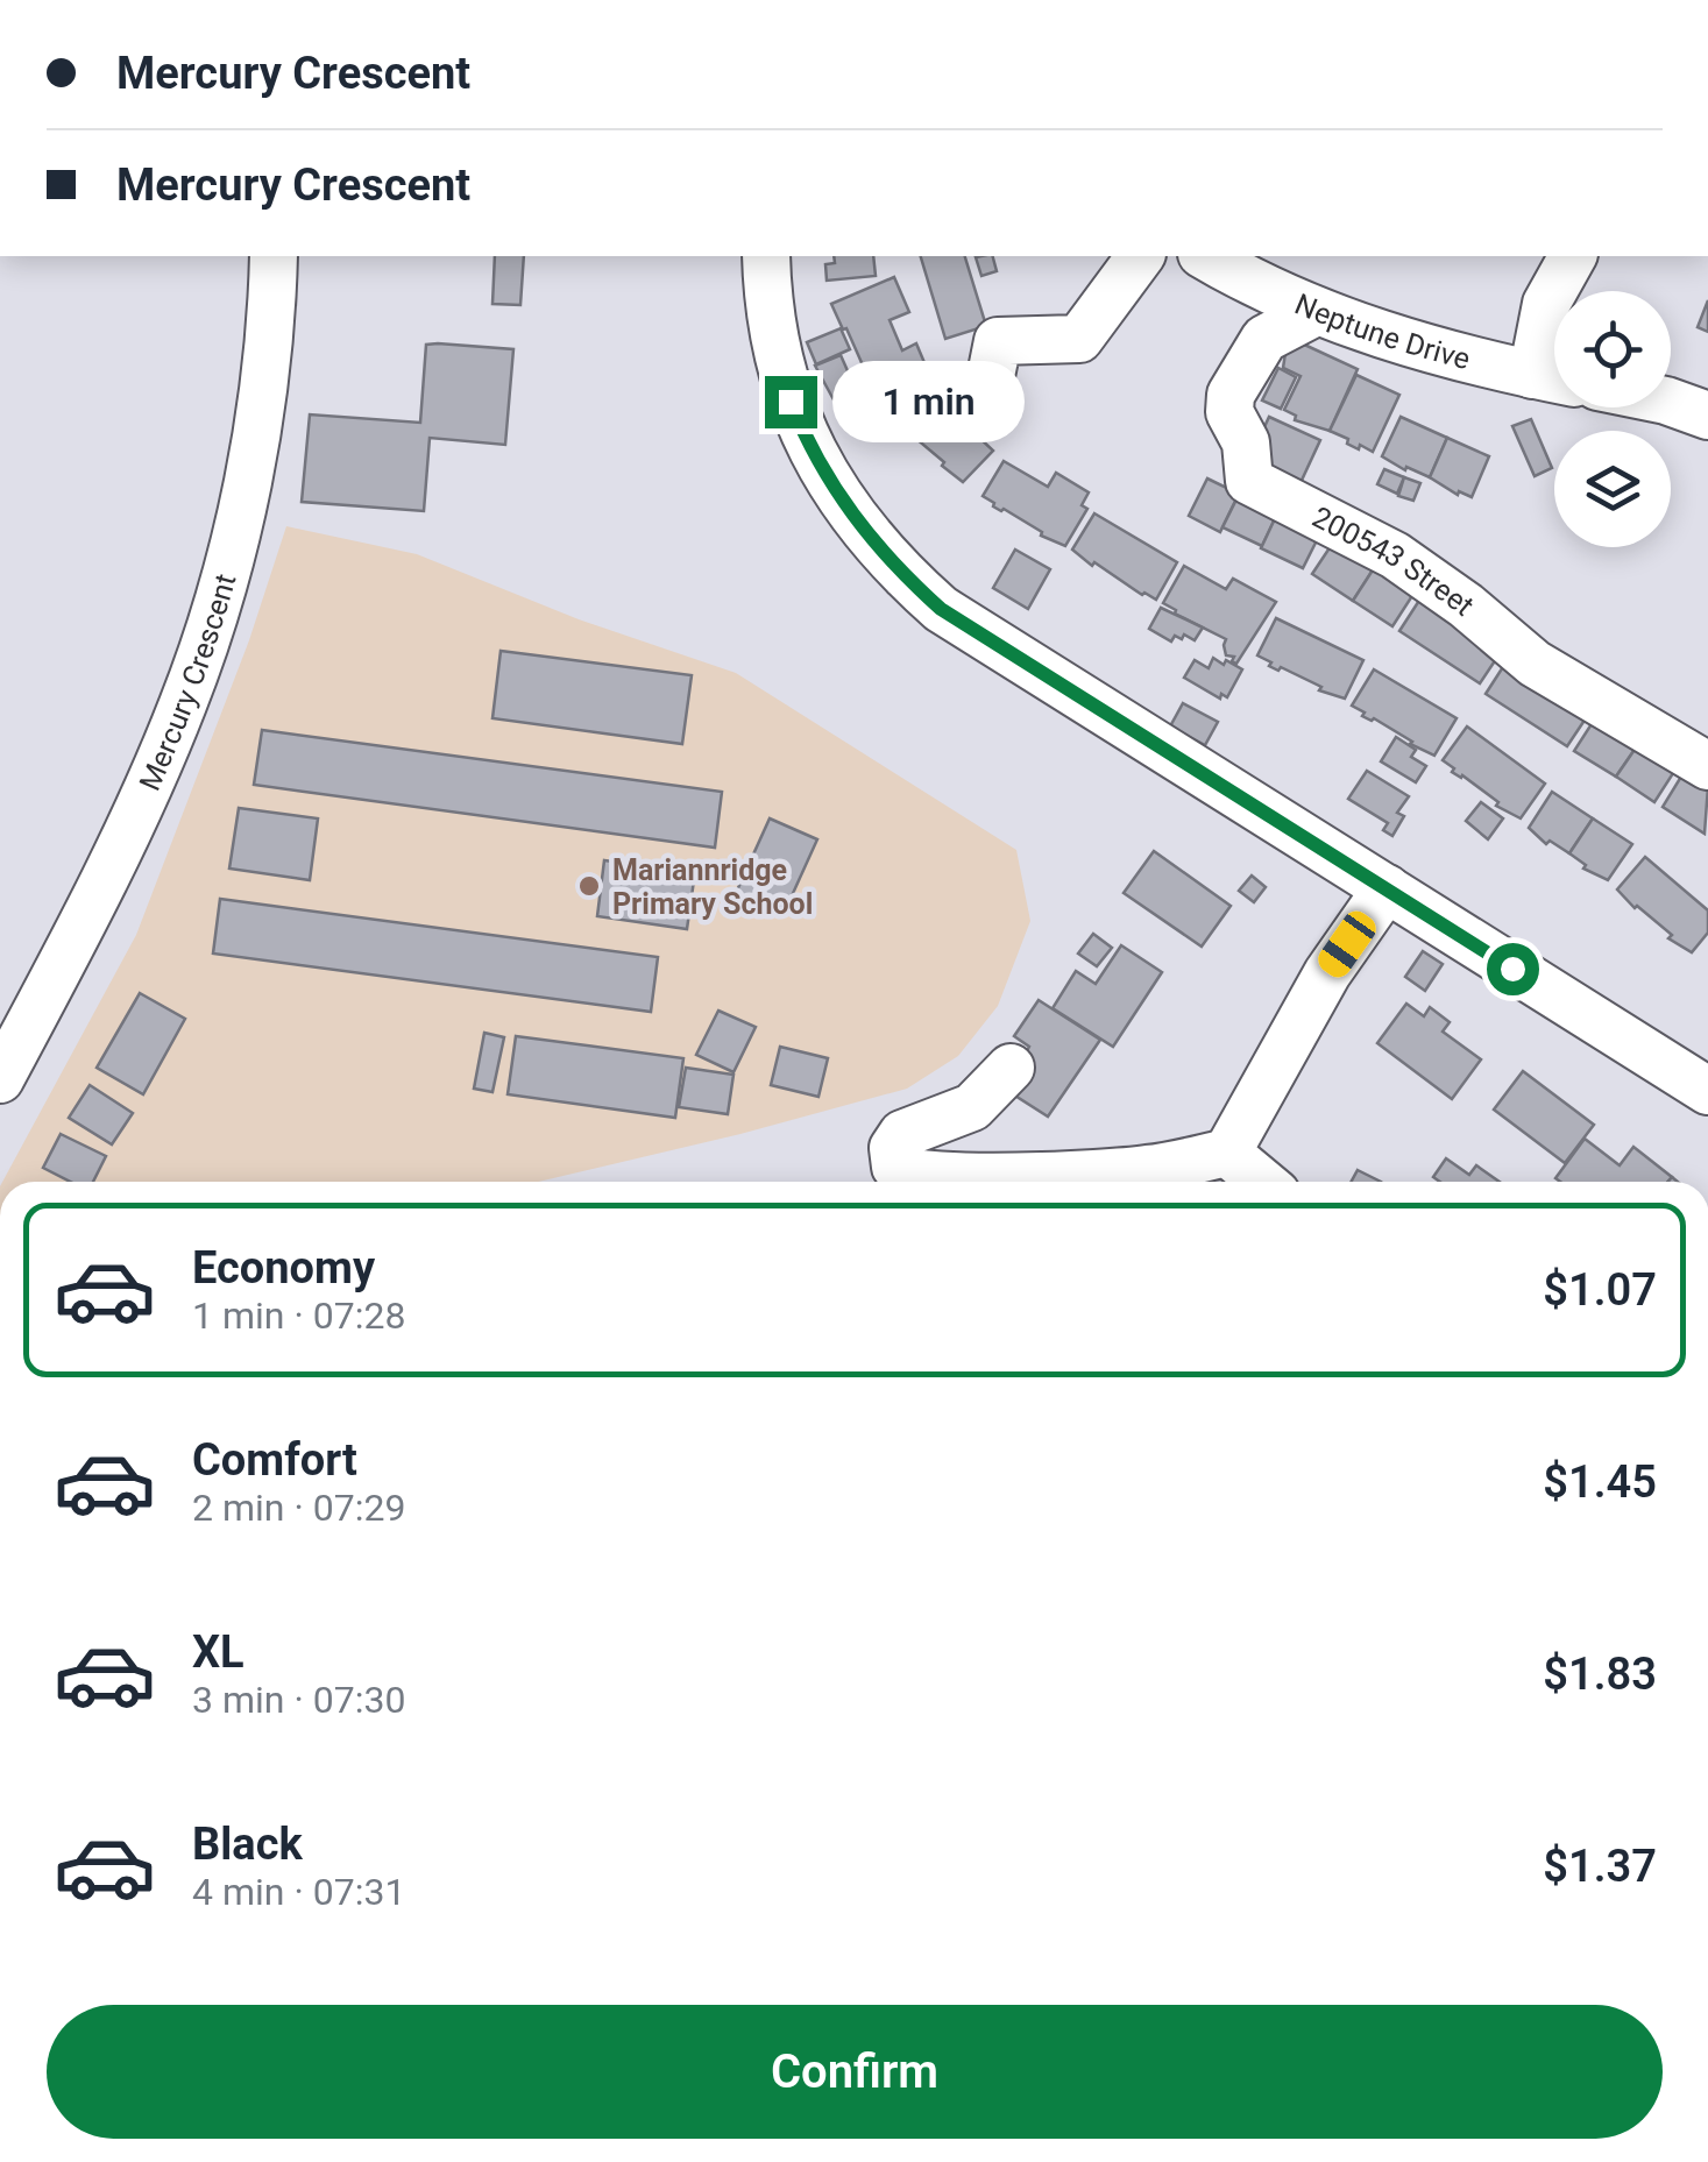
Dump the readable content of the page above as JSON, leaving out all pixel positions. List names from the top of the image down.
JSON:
{
  "streets": {
    "street": ["Neptune Drive", "200543 Street", "Mercury Crescent"]
  },
  "crossings": [
    ["Neptune Drive", "200543 Street"]
  ],
  "places": ["Mariannridge Primary School"],
  "page": {
    "banner": ["Mercury Crescent", "Mercury Crescent"],
    "bubble": "1 min",
    "list": [
      {
        "name": "Economy",
        "note": "1 min · 07:28",
        "value": "$1.07"
      },
      {
        "name": "Comfort",
        "note": "2 min · 07:29",
        "value": "$1.45"
      },
      {
        "name": "XL",
        "note": "3 min · 07:30",
        "value": "$1.83"
      },
      {
        "name": "Black",
        "note": "4 min · 07:31",
        "value": "$1.37"
      }
    ],
    "buttons": "Confirm"
  }
}
